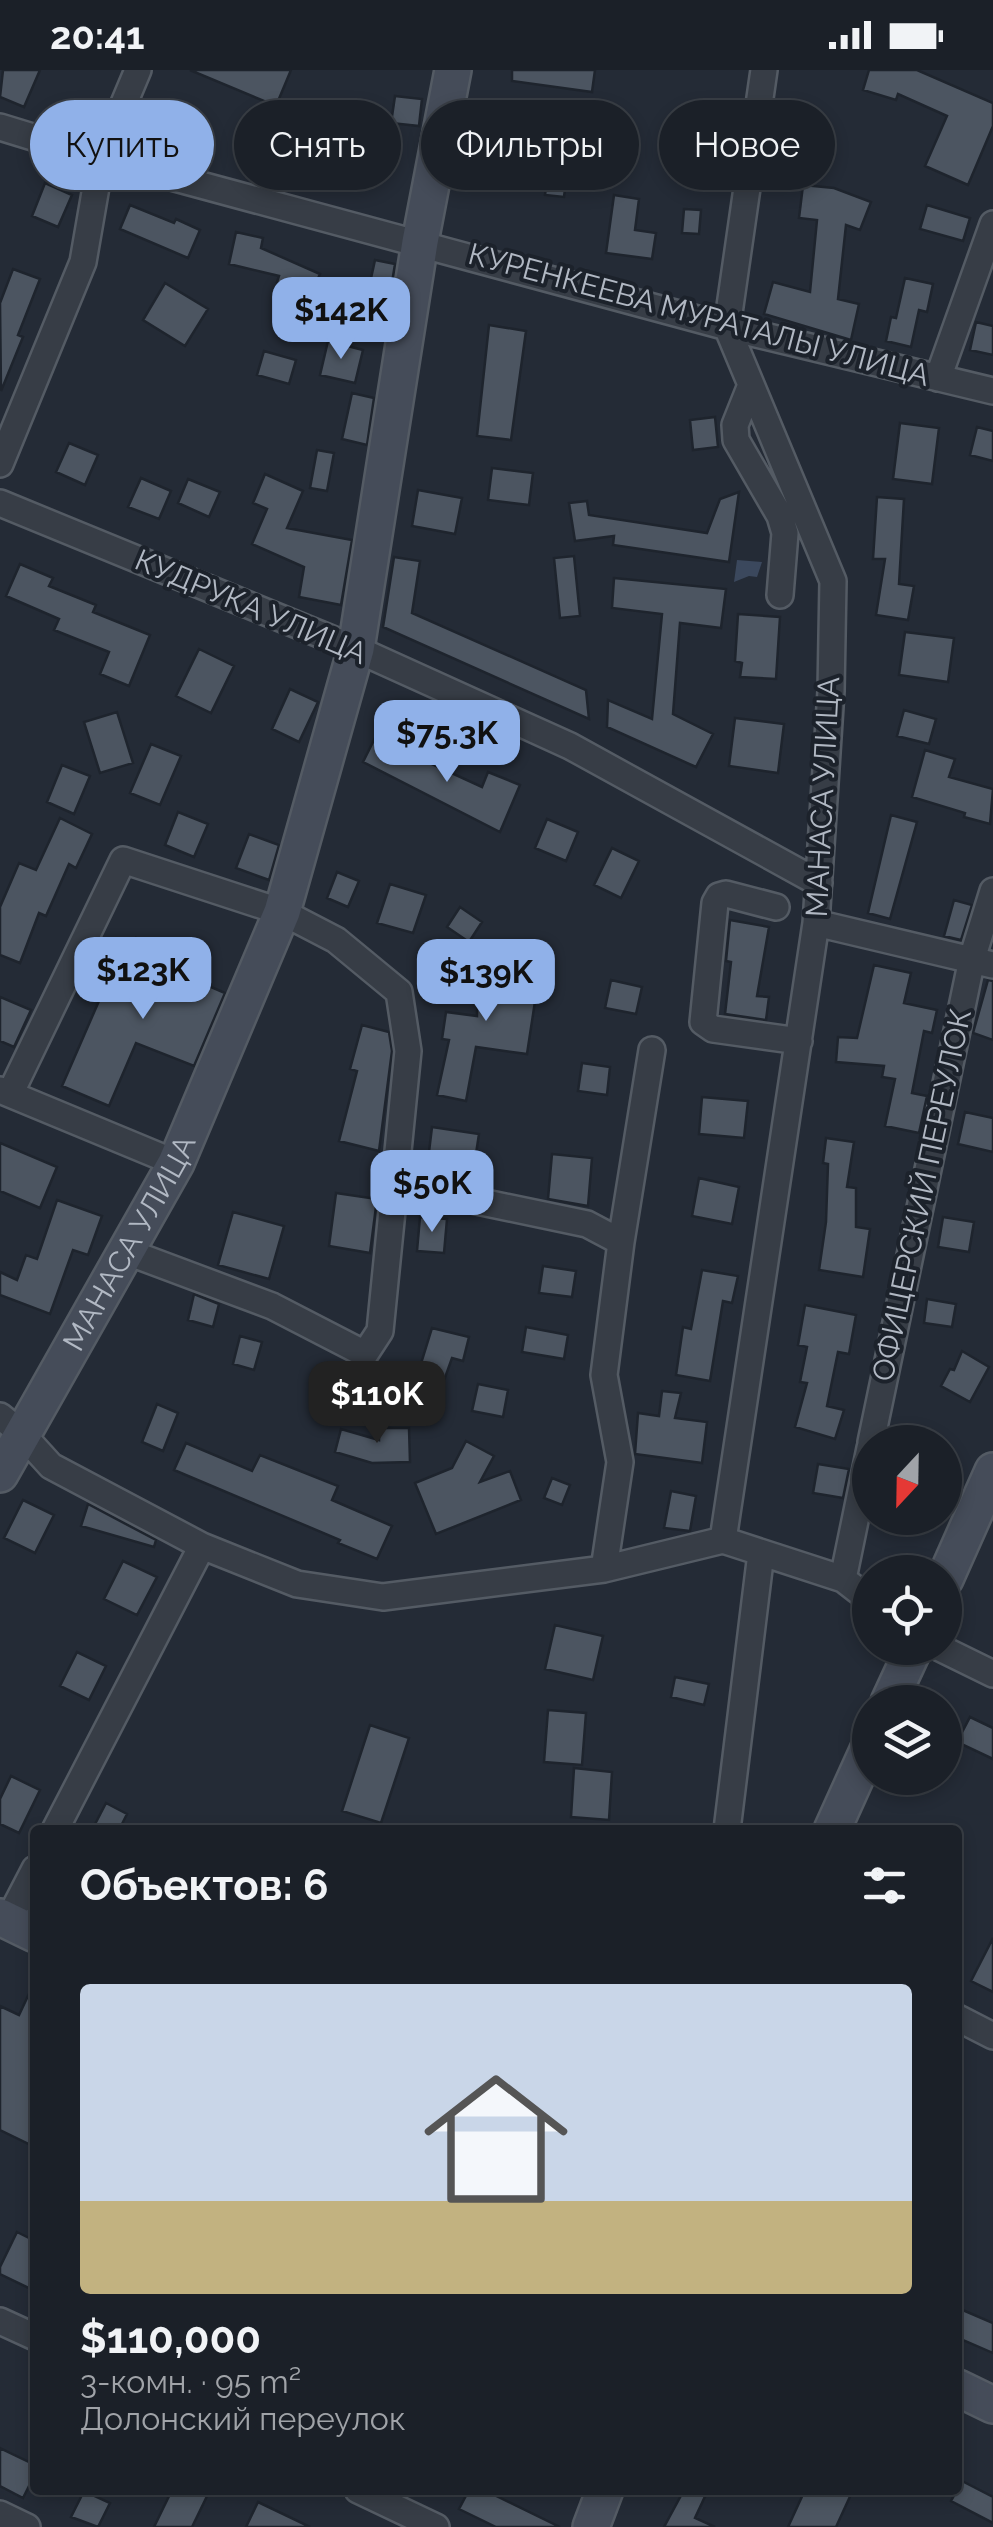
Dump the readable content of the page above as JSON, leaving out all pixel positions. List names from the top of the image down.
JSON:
{
  "streets": {
    "street": [
      "КУРЕНКЕЕВА МУРАТАЛЫ УЛИЦА",
      "КУДРУКА УЛИЦА",
      "МАНАСА УЛИЦА",
      "ОФИЦЕРСКИЙ ПЕРЕУЛОК"
    ]
  },
  "crossings": [
    ["КУРЕНКЕЕВА МУРАТАЛЫ УЛИЦА", "МАНАСА УЛИЦА"],
    ["КУДРУКА УЛИЦА", "МАНАСА УЛИЦА"]
  ],
  "north": "bottom",
  "page": {
    "status": "20:41",
    "chip": [
      "Купить",
      "Снять",
      "Фильтры",
      "Новое"
    ],
    "price": [
      "$142K",
      "$75.3K",
      "$123K",
      "$139K",
      "$50K",
      "$110K"
    ],
    "heading": "Объектов: 6",
    "list": [
      {
        "name": "$110,000",
        "note": "3-комн. · 95 m² · Долонский переулок"
      }
    ]
  }
}
